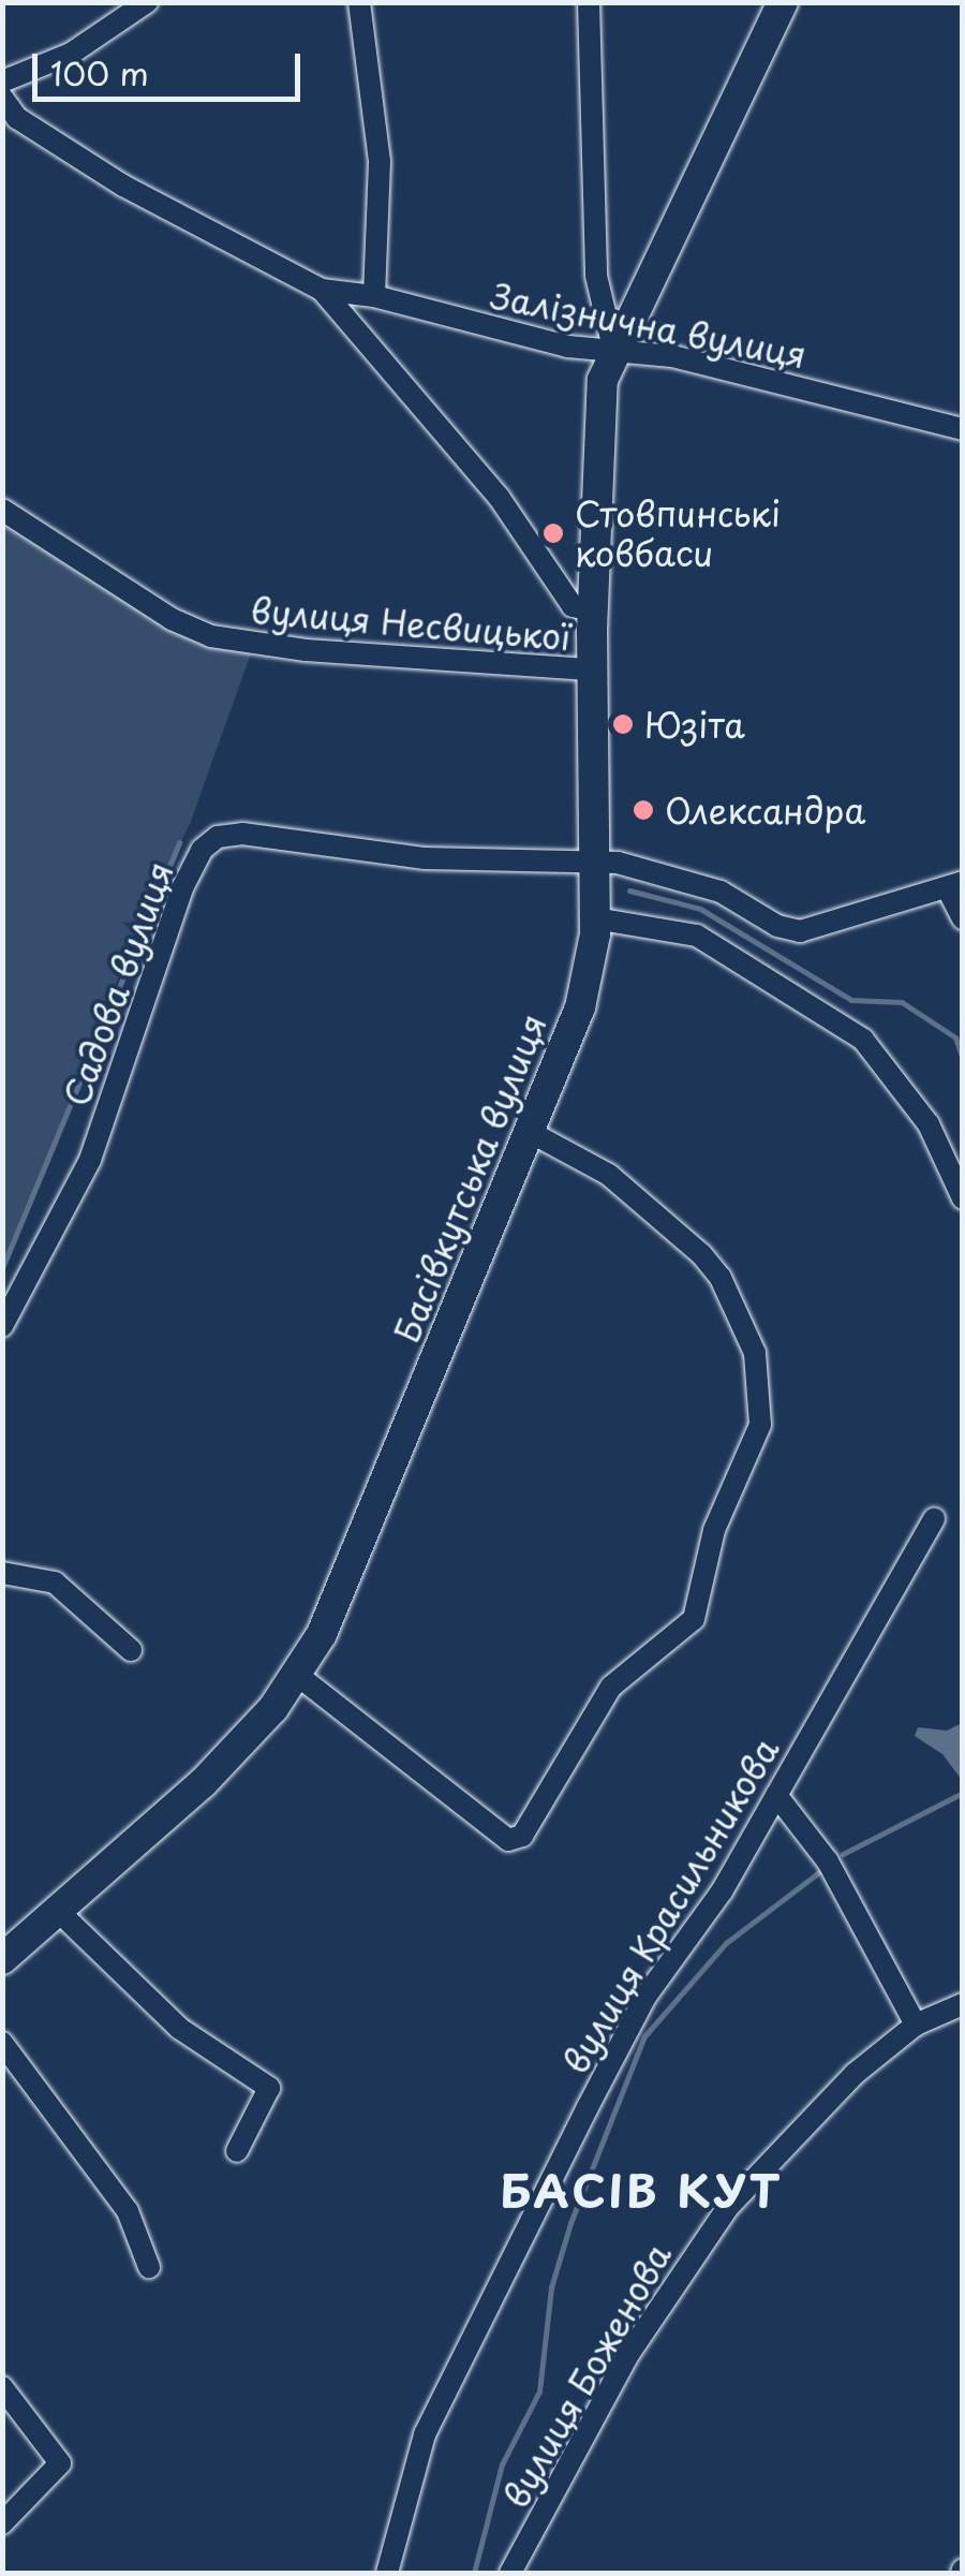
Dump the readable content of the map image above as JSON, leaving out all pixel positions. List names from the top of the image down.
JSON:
{
  "streets": {
    "main road": ["Басівкутська вулиця"],
    "street": [
      "Залізнична вулиця",
      "вулиця Несвицької",
      "Садова вулиця",
      "вулиця Красильникова",
      "вулиця Боженова"
    ]
  },
  "crossings": [
    ["Залізнична вулиця", "Басівкутська вулиця"],
    ["вулиця Несвицької", "Басівкутська вулиця"],
    ["Садова вулиця", "Басівкутська вулиця"]
  ],
  "districts": ["БАСІВ КУТ"],
  "places": ["Стовпинські ковбаси", "Юзіта", "Олександра"],
  "scale_bar": "100 m"
}
